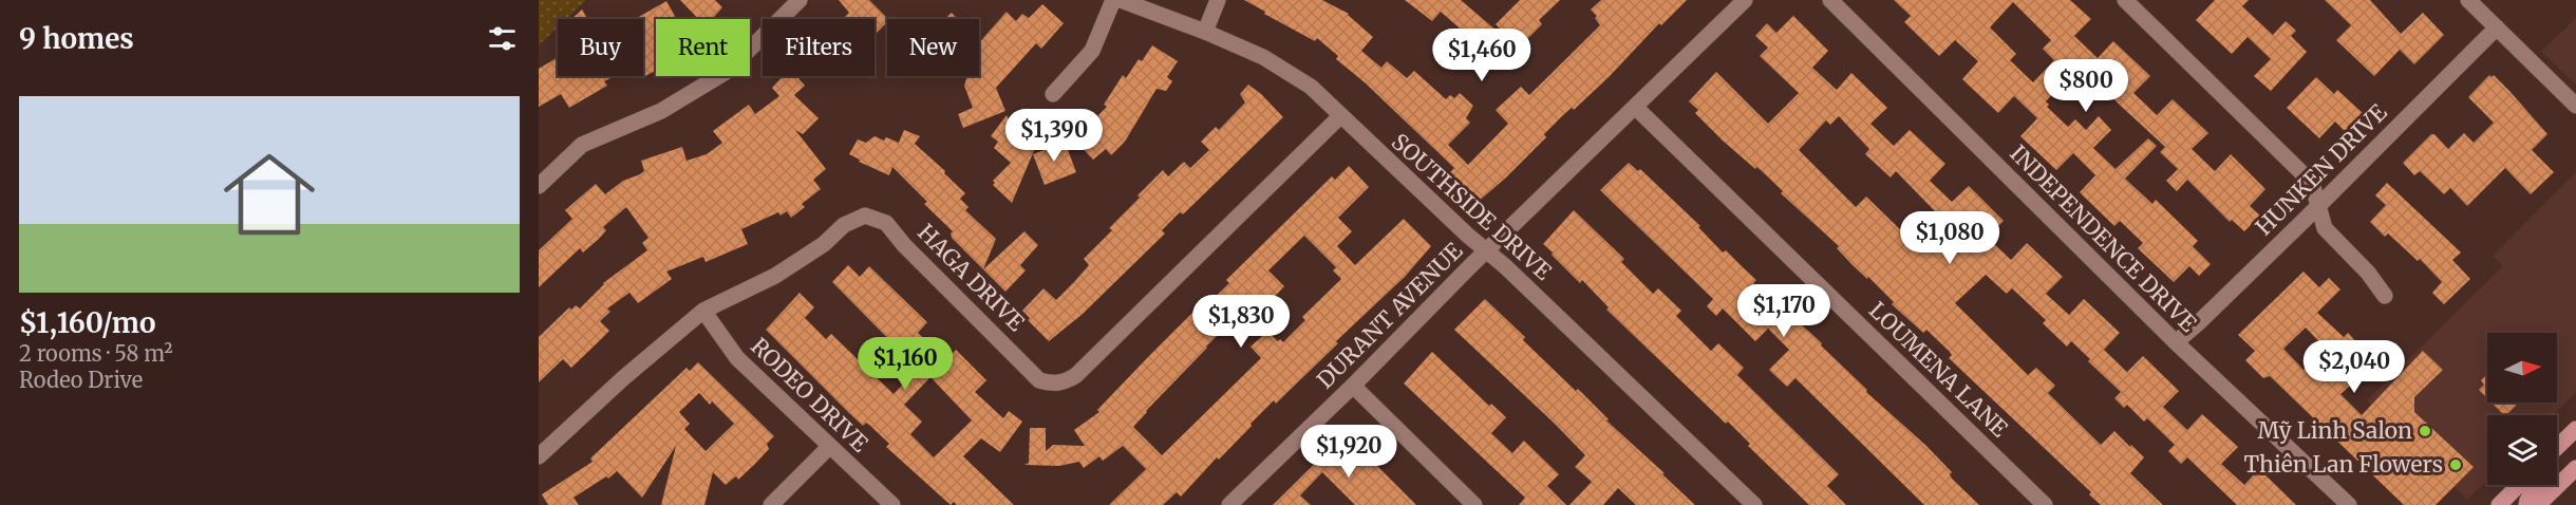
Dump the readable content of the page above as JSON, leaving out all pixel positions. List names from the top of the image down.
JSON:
{
  "streets": {
    "street": [
      "HUNKEN DRIVE",
      "SOUTHSIDE DRIVE",
      "INDEPENDENCE DRIVE",
      "HAGA DRIVE",
      "DURANT AVENUE",
      "LOUMENA LANE",
      "RODEO DRIVE"
    ]
  },
  "crossings": [
    ["HUNKEN DRIVE", "INDEPENDENCE DRIVE"],
    ["SOUTHSIDE DRIVE", "HAGA DRIVE"],
    ["SOUTHSIDE DRIVE", "DURANT AVENUE"],
    ["HAGA DRIVE", "RODEO DRIVE"],
    ["DURANT AVENUE", "LOUMENA LANE"]
  ],
  "places": ["Mỹ Linh Salon", "Thiên Lan Flowers"],
  "north": "right",
  "page": {
    "heading": "9 homes",
    "chip": [
      "Buy",
      "Rent",
      "Filters",
      "New"
    ],
    "price": [
      "$1,460",
      "$800",
      "$1,390",
      "$1,080",
      "$1,170",
      "$1,830",
      "$1,160",
      "$2,040",
      "$1,920"
    ],
    "list": [
      {
        "name": "$1,160/mo",
        "note": "2 rooms · 58 m² · Rodeo Drive"
      }
    ]
  }
}
